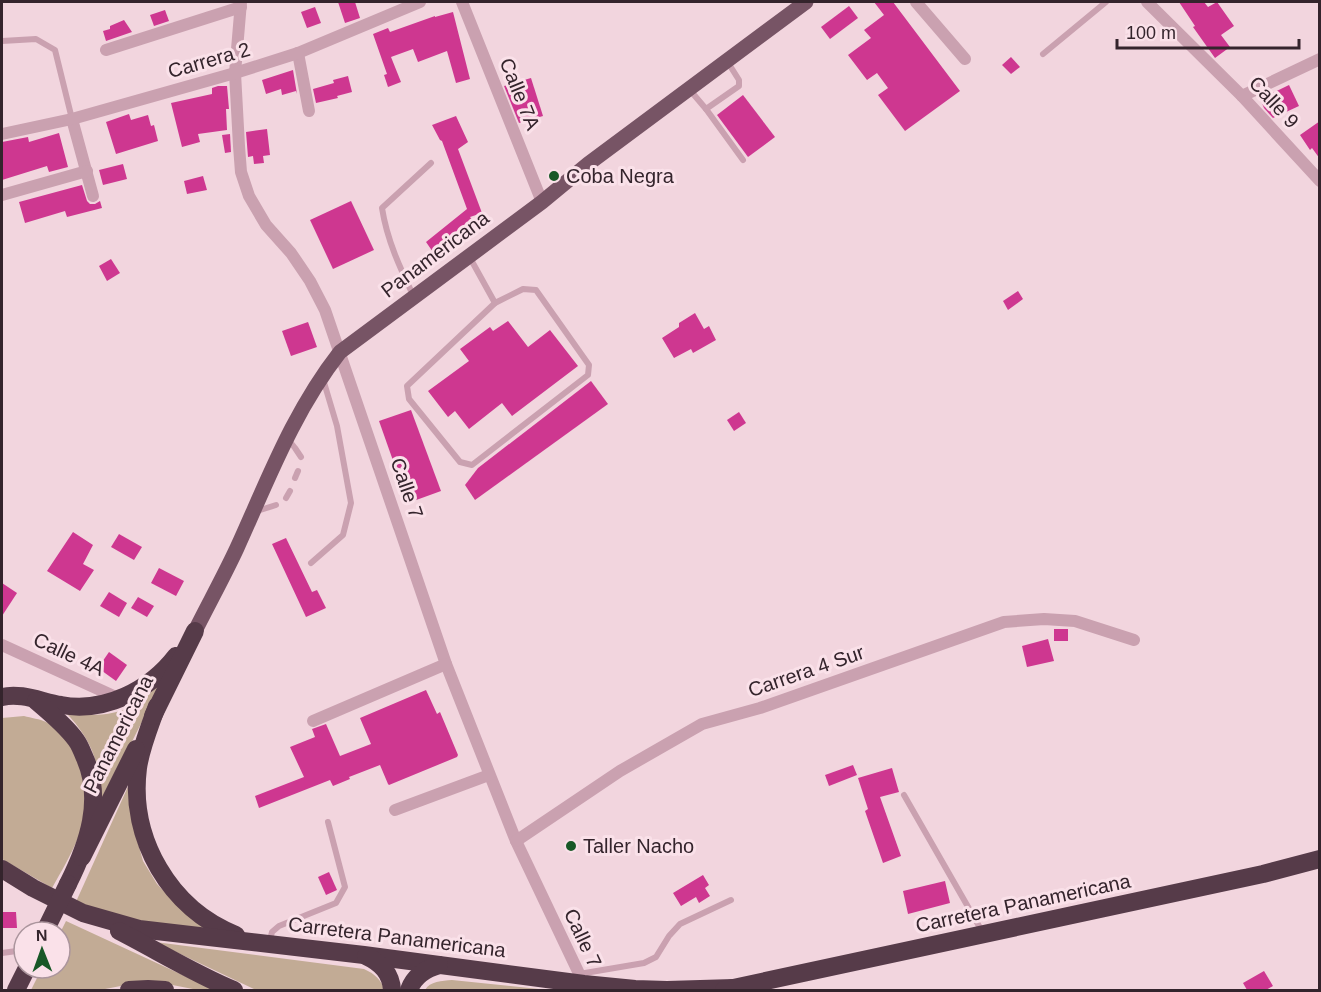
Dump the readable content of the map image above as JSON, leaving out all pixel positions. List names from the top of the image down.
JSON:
{
  "streets": {
    "highway": ["Panamericana", "Carretera Panamericana"],
    "street": [
      "Carrera 2",
      "Calle 7A",
      "Calle 9",
      "Calle 7",
      "Calle 4A",
      "Carrera 4 Sur"
    ]
  },
  "crossings": [
    ["Carrera 2", "Calle 7"],
    ["Calle 7A", "Panamericana"],
    ["Panamericana", "Calle 7"],
    ["Panamericana", "Calle 4A"],
    ["Calle 7", "Carrera 4 Sur"],
    ["Calle 7", "Carretera Panamericana"]
  ],
  "places": ["Coba Negra", "Taller Nacho"],
  "scale_bar": "100 m",
  "north": "top"
}
